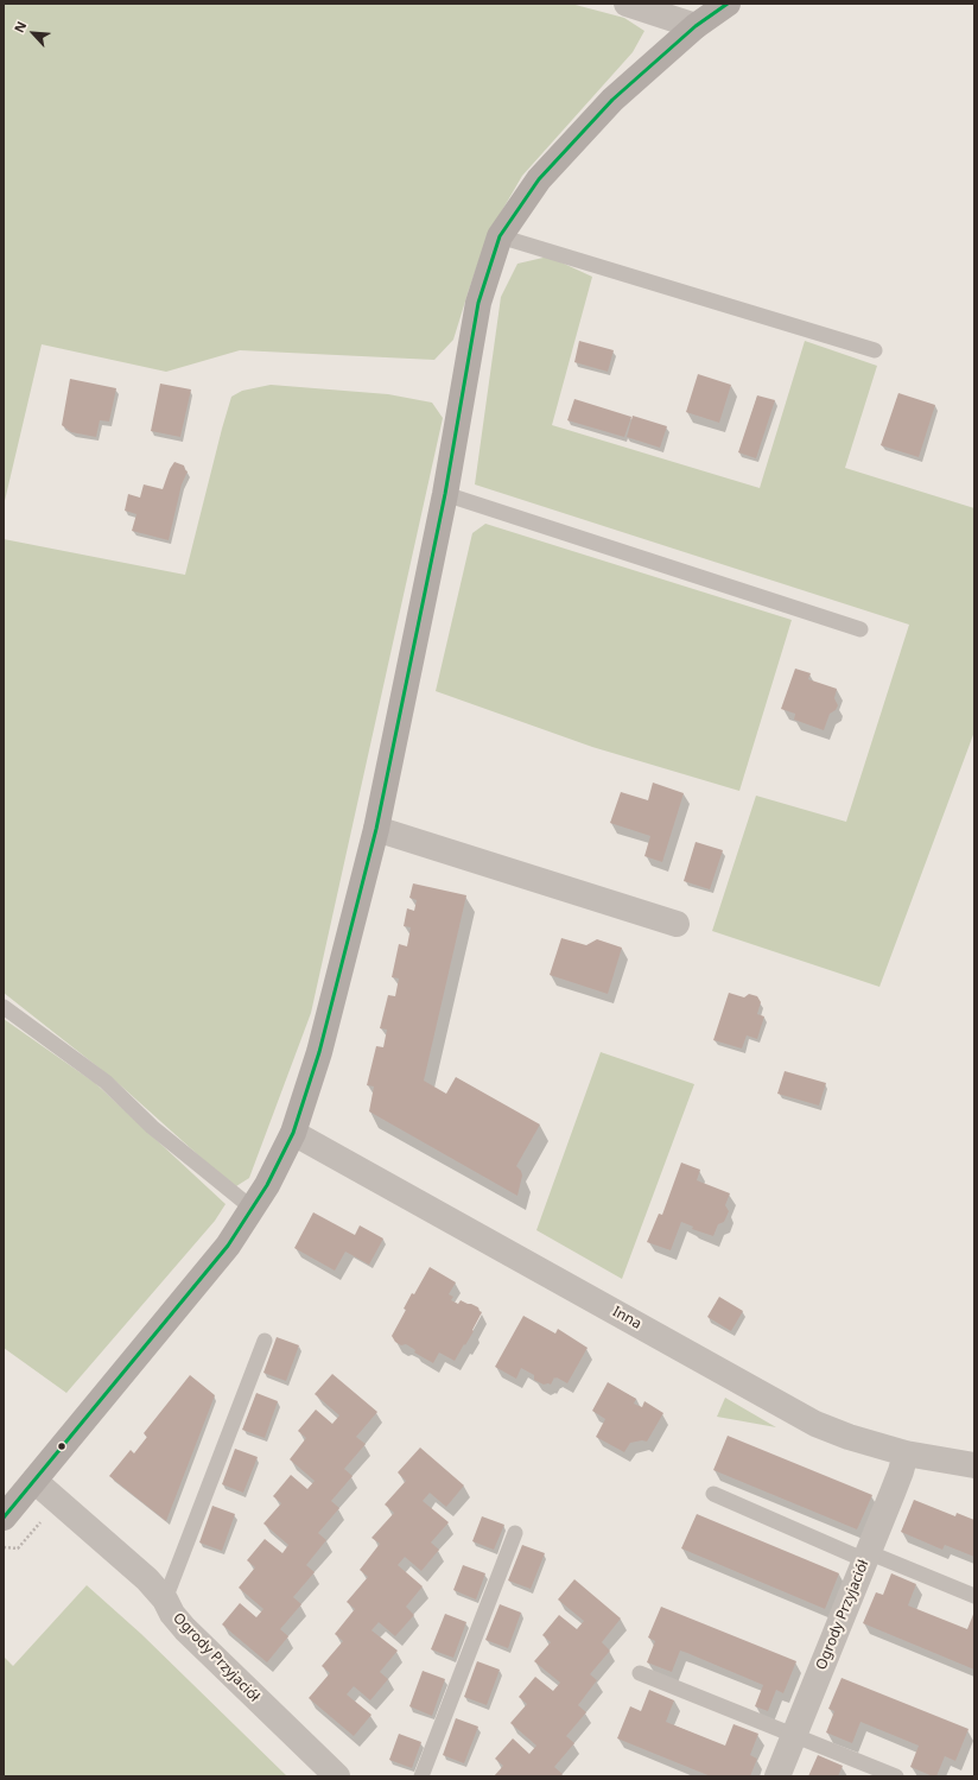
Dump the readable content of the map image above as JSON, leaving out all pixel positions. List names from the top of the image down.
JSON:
{
  "streets": {
    "street": ["Inna", "Ogrody Przyjaciół"]
  },
  "crossings": [
    ["Inna", "Ogrody Przyjaciół"]
  ],
  "north": "top left"
}
